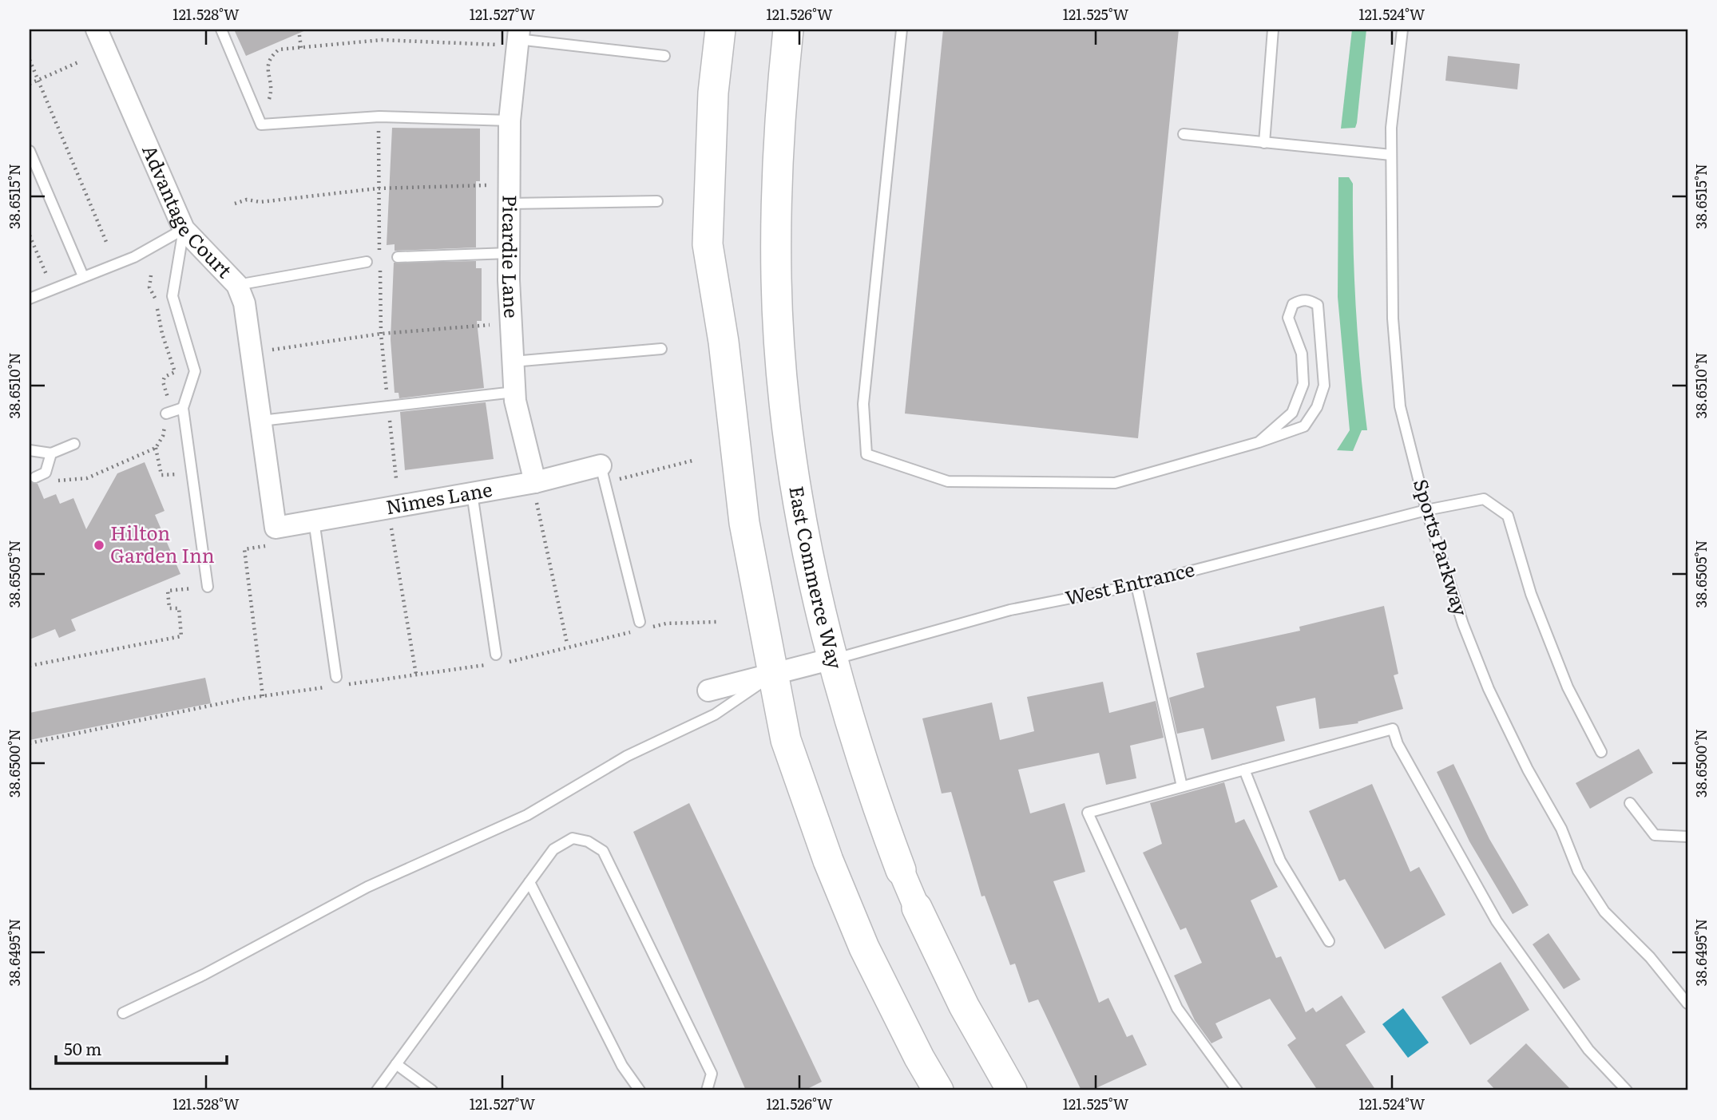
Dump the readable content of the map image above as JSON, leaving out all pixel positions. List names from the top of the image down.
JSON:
{
  "streets": {
    "main road": ["East Commerce Way"],
    "street": ["Advantage Court", "Picardie Lane", "Nimes Lane"],
    "lane": ["Sports Parkway", "West Entrance"]
  },
  "crossings": [
    ["Advantage Court", "Nimes Lane"],
    ["Picardie Lane", "Nimes Lane"],
    ["Sports Parkway", "West Entrance"],
    ["East Commerce Way", "West Entrance"]
  ],
  "places": ["Hilton Garden Inn"],
  "scale_bar": "50 m",
  "coordinates": [
    "121.528°W",
    "121.527°W",
    "121.526°W",
    "121.525°W",
    "121.524°W",
    "38.6515°N",
    "38.6510°N",
    "38.6505°N",
    "38.6500°N",
    "38.6495°N"
  ]
}
